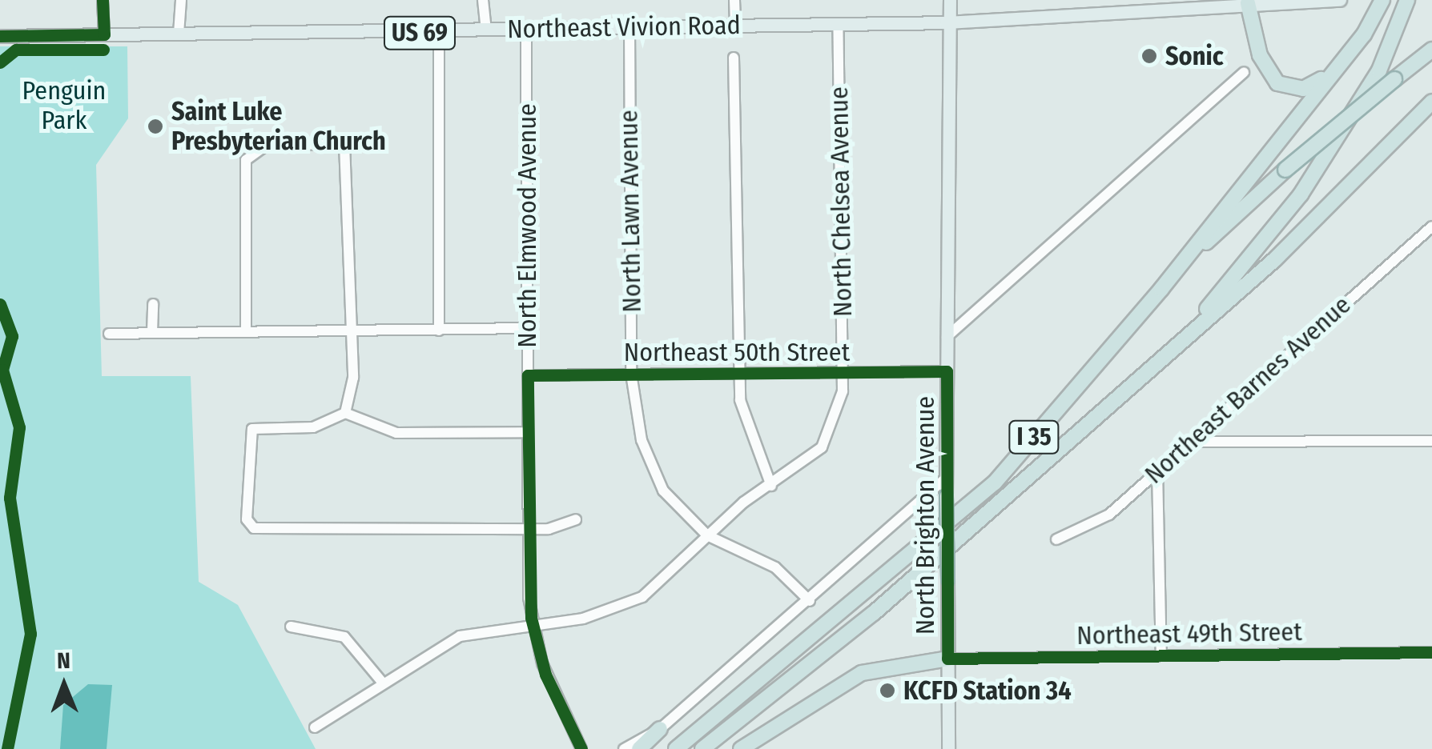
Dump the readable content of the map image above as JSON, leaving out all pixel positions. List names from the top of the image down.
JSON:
{
  "streets": {
    "highway": ["I 35"],
    "main road": ["Northeast Vivion Road", "US 69", "North Brighton Avenue"],
    "street": [
      "North Chelsea Avenue",
      "North Lawn Avenue",
      "North Elmwood Avenue",
      "Northeast 50th Street",
      "Northeast Barnes Avenue",
      "Northeast 49th Street"
    ]
  },
  "crossings": [
    ["Northeast Vivion Road", "North Chelsea Avenue"],
    ["Northeast Vivion Road", "North Lawn Avenue"],
    ["Northeast Vivion Road", "North Elmwood Avenue"],
    ["Northeast Vivion Road", "North Brighton Avenue"],
    ["North Chelsea Avenue", "North Lawn Avenue"],
    ["North Chelsea Avenue", "North Elmwood Avenue"],
    ["North Chelsea Avenue", "Northeast 50th Street"],
    ["North Lawn Avenue", "Northeast 50th Street"],
    ["North Elmwood Avenue", "Northeast 50th Street"],
    ["Northeast 50th Street", "North Brighton Avenue"],
    ["North Brighton Avenue", "Northeast 49th Street"]
  ],
  "parks": ["Penguin Park"],
  "places": ["Sonic", "Saint Luke Presbyterian Church", "KCFD Station 34"],
  "north": "top"
}
